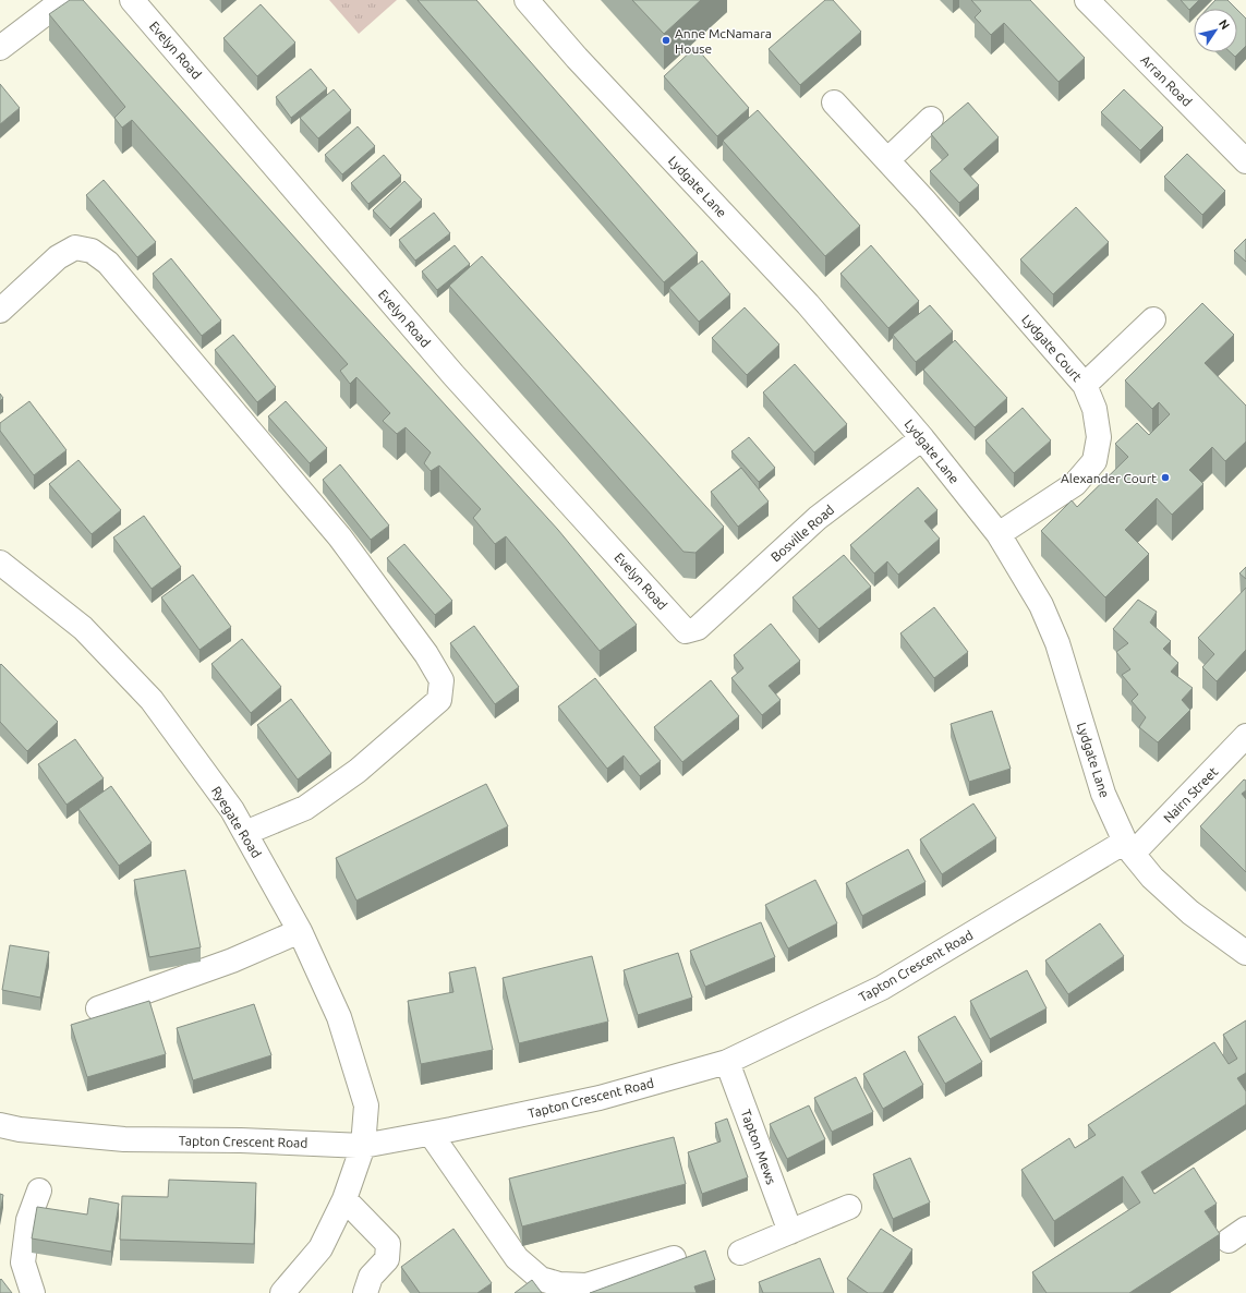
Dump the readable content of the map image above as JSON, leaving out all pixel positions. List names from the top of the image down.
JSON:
{
  "streets": {
    "street": [
      "Evelyn Road",
      "Arran Road",
      "Lydgate Lane",
      "Lydgate Court",
      "Bosville Road",
      "Nairn Street",
      "Ryegate Road",
      "Tapton Crescent Road",
      "Tapton Mews"
    ]
  },
  "crossings": [
    ["Evelyn Road", "Bosville Road"],
    ["Lydgate Lane", "Lydgate Court"],
    ["Lydgate Lane", "Bosville Road"],
    ["Lydgate Lane", "Nairn Street"],
    ["Lydgate Lane", "Tapton Crescent Road"],
    ["Nairn Street", "Tapton Crescent Road"],
    ["Ryegate Road", "Tapton Crescent Road"],
    ["Tapton Crescent Road", "Tapton Mews"]
  ],
  "places": ["Anne McNamara House", "Alexander Court"],
  "north": "top right"
}
